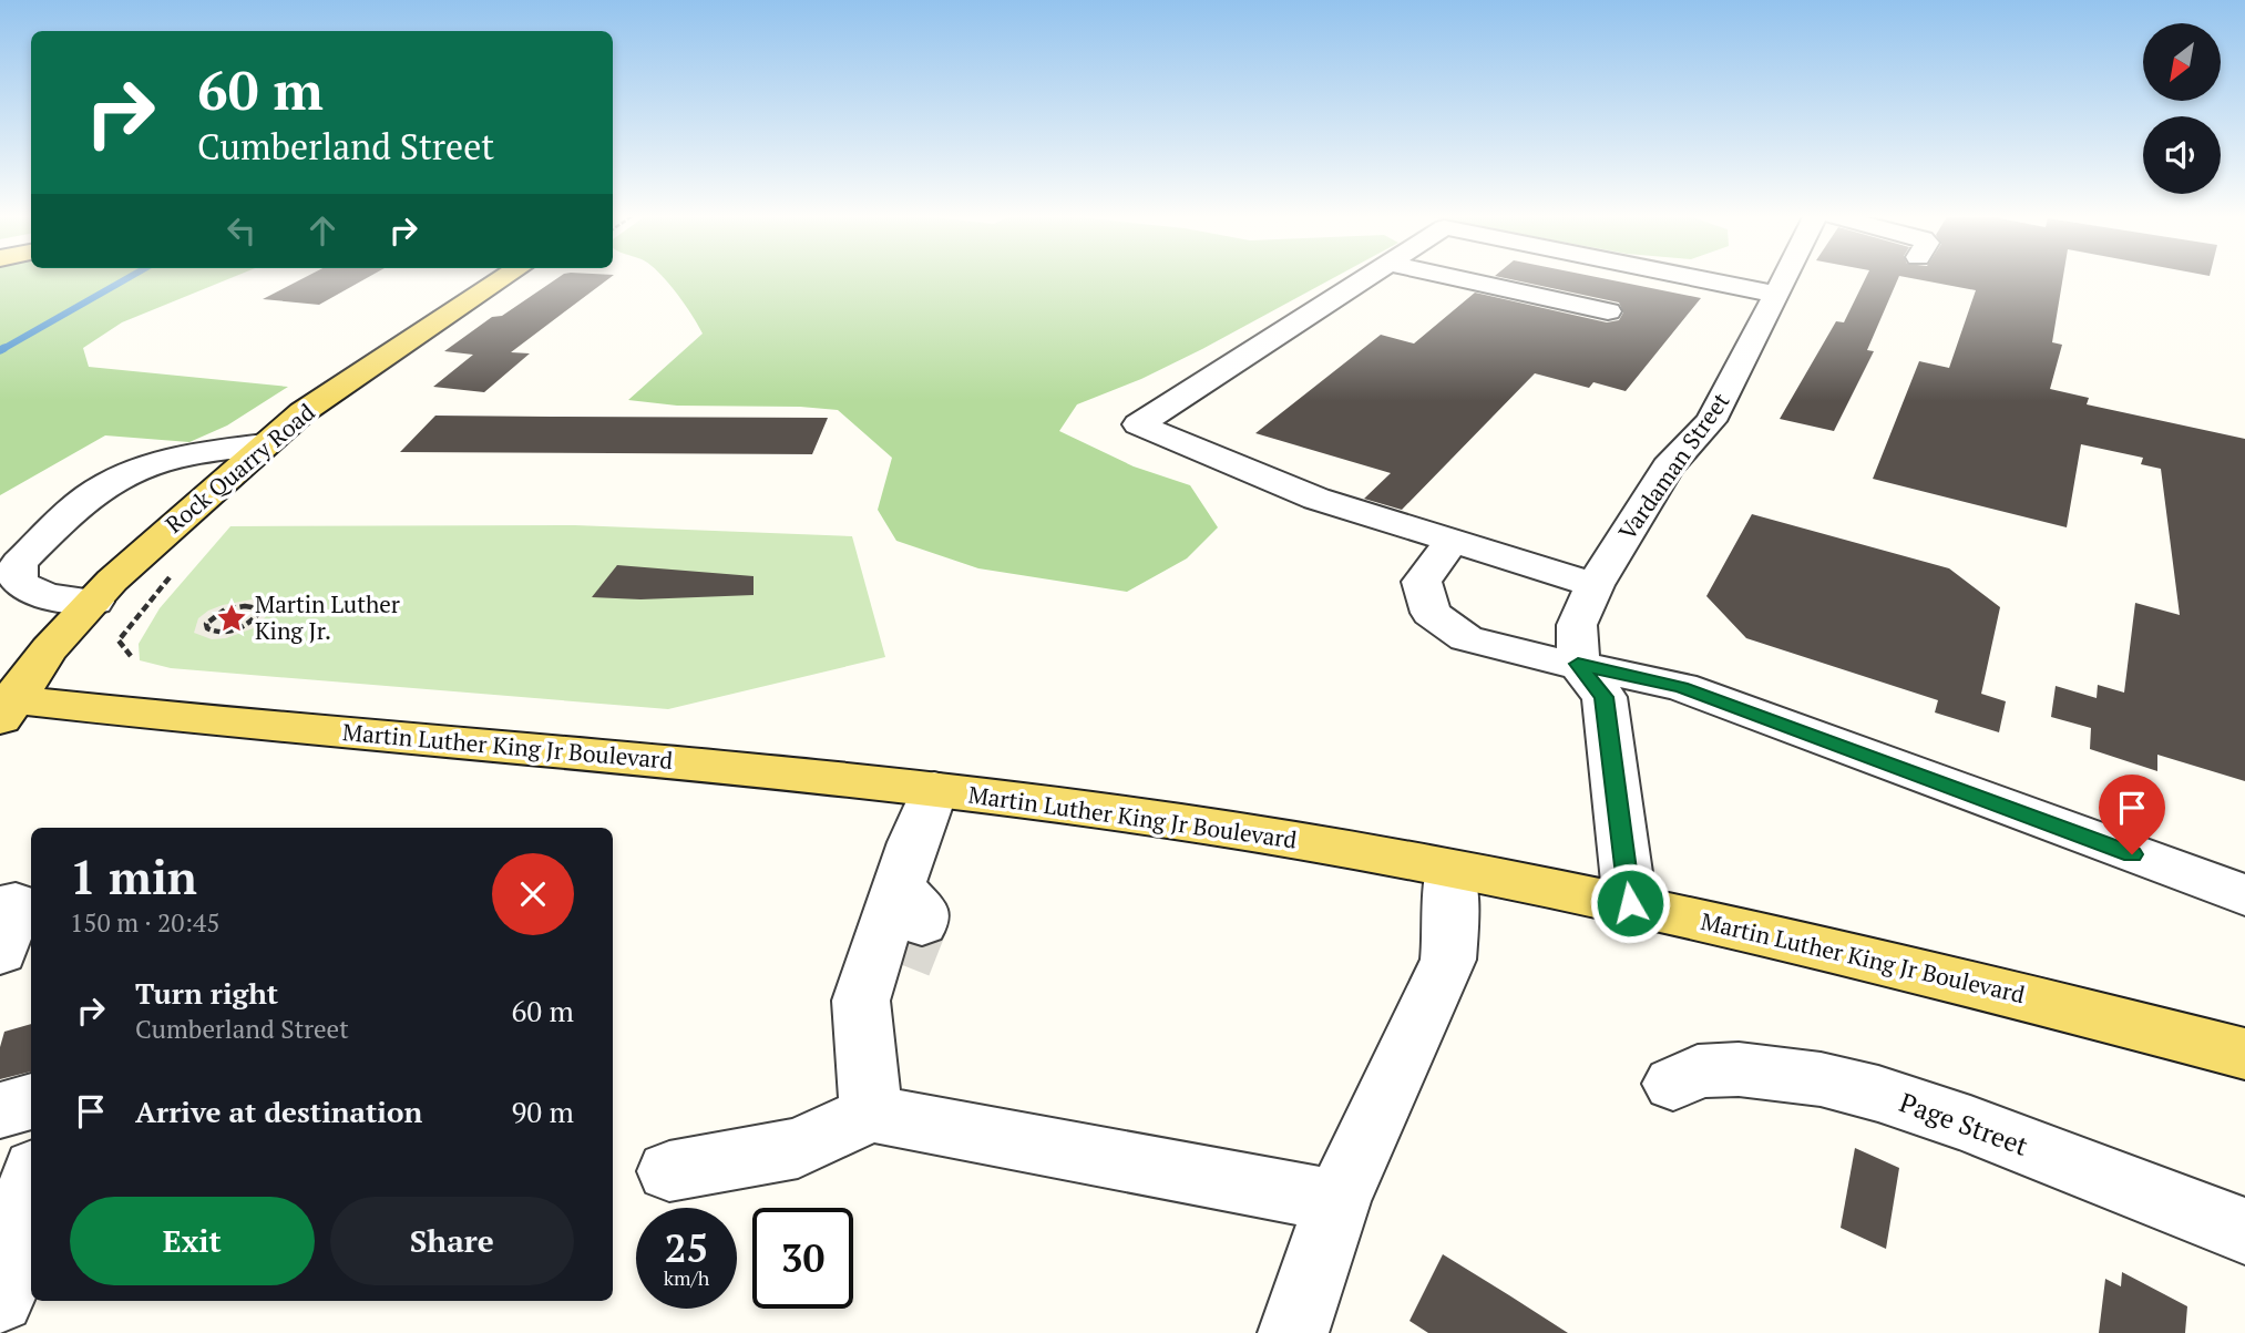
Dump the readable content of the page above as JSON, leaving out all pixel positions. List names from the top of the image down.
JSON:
{
  "streets": {
    "main road": ["Rock Quarry Road", "Martin Luther King Jr Boulevard"],
    "street": ["Vardaman Street", "Page Street"]
  },
  "crossings": [
    ["Rock Quarry Road", "Martin Luther King Jr Boulevard"]
  ],
  "places": {
    "place": ["Martin Luther King Jr."]
  },
  "north": "bottom left",
  "page": {
    "turn": ["60 m", "Cumberland Street"],
    "heading": ["1 min", "150 m · 20:45"],
    "list": [
      {
        "name": "Turn right",
        "note": "Cumberland Street",
        "value": "60 m"
      },
      {
        "name": "Arrive at destination",
        "value": "90 m"
      }
    ],
    "buttons": ["Exit", "Share"],
    "speed": "25 km/h",
    "limit": "30"
  }
}
